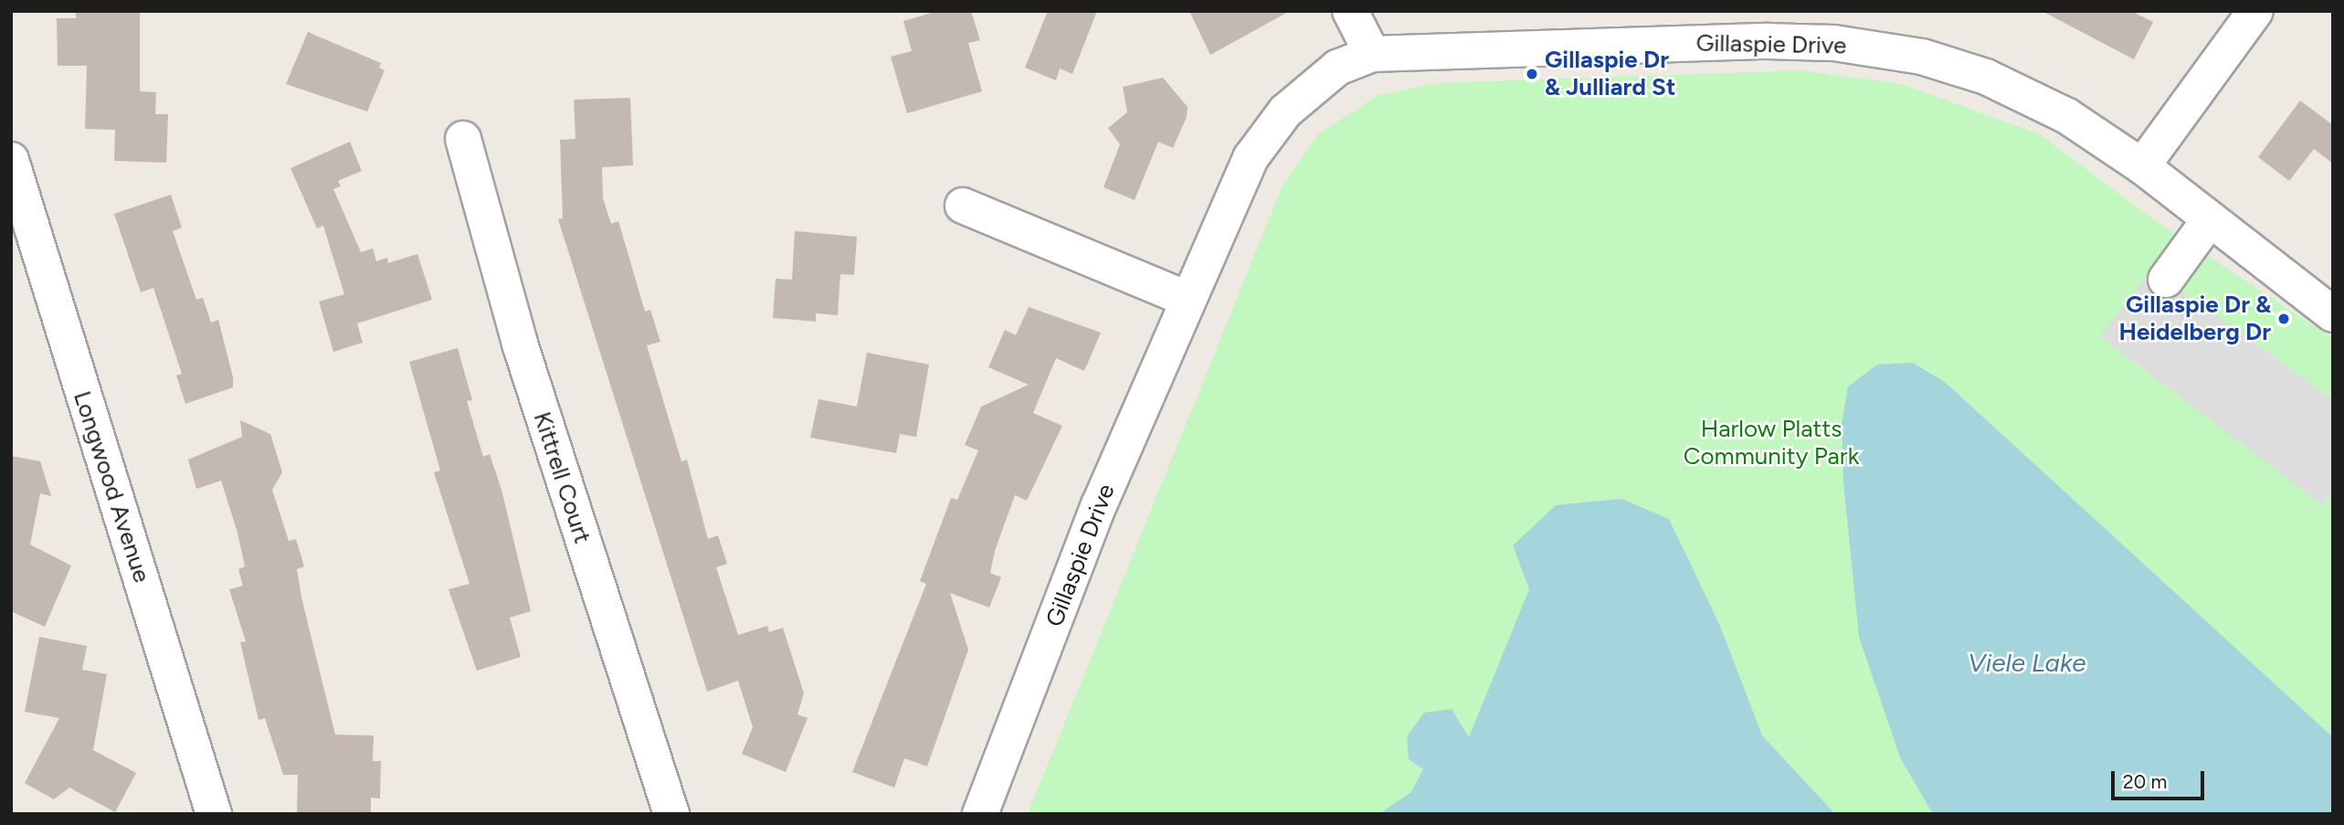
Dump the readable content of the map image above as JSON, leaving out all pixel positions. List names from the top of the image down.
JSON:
{
  "streets": {
    "street": ["Gillaspie Drive", "Kittrell Court", "Longwood Avenue"]
  },
  "water": ["Viele Lake"],
  "parks": ["Harlow Platts Community Park"],
  "places": ["Gillaspie Dr & Julliard St", "Gillaspie Dr & Heidelberg Dr"],
  "scale_bar": "20 m"
}
